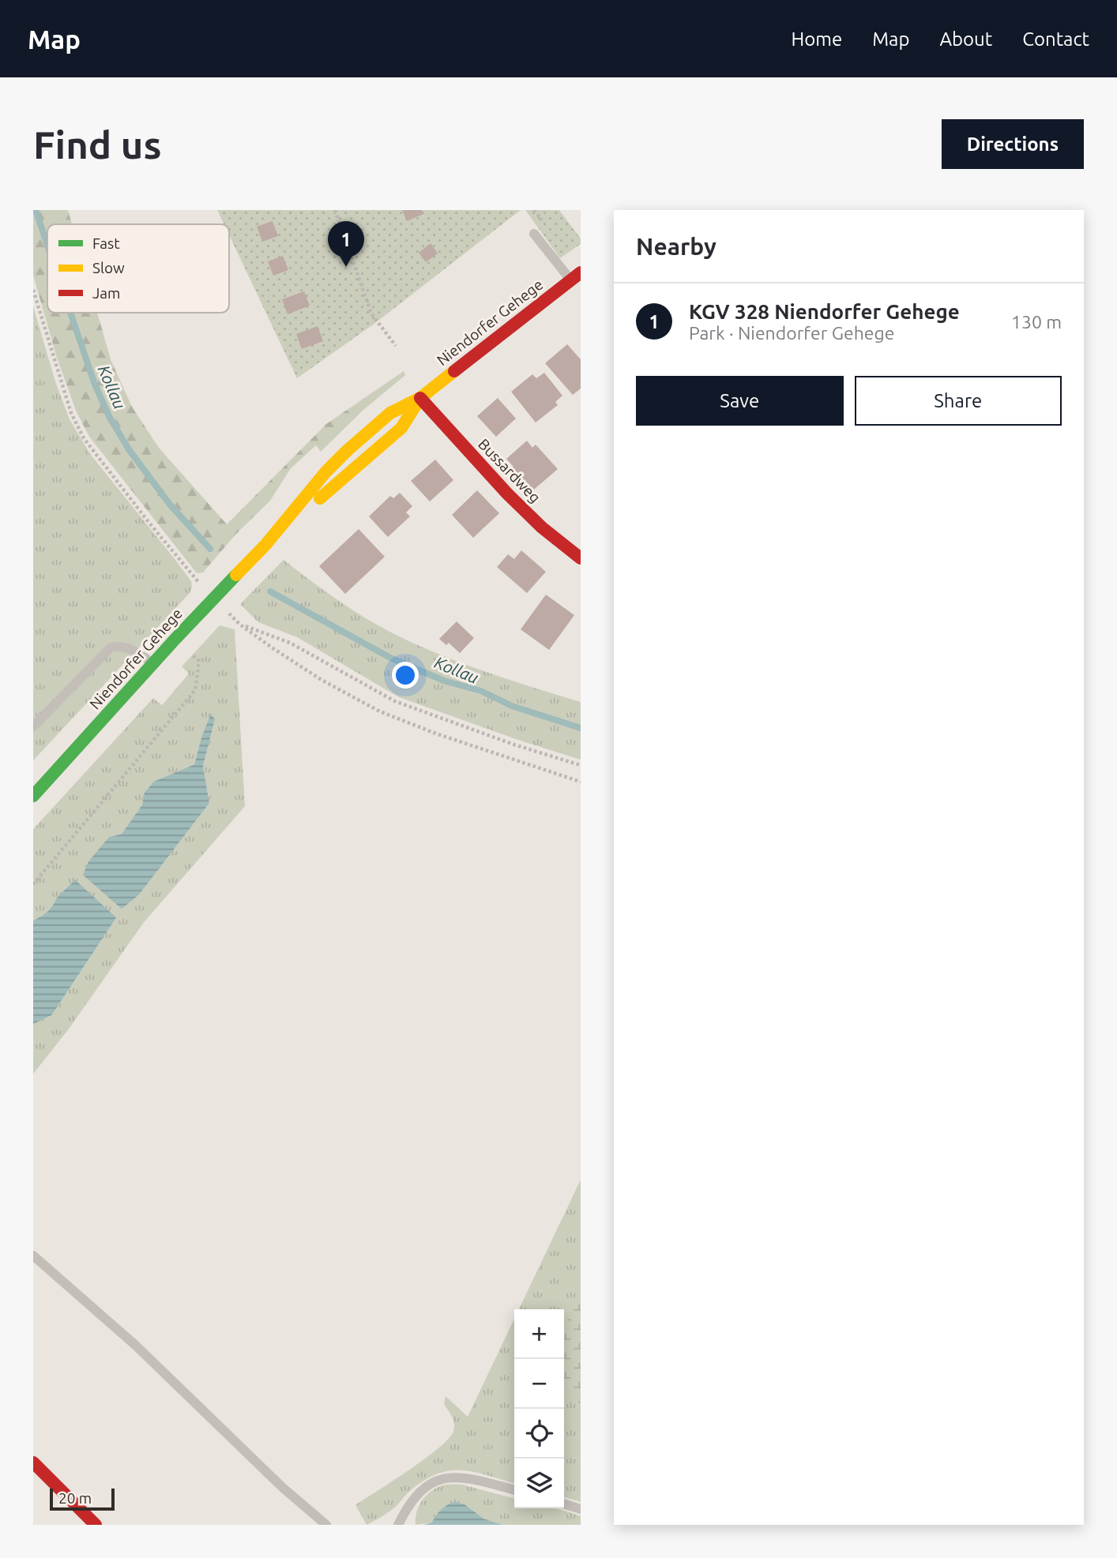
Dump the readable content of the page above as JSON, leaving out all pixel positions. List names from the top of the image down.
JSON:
{
  "streets": {
    "main road": ["Niendorfer Gehege", "Bussardweg"]
  },
  "crossings": [
    ["Niendorfer Gehege", "Bussardweg"]
  ],
  "water": ["Kollau"],
  "legend": ["Fast", "Slow", "Jam"],
  "scale_bar": "20 m",
  "page": {
    "header": "Map",
    "nav": [
      "Home",
      "Map",
      "About",
      "Contact"
    ],
    "buttons": [
      "Directions",
      ["Save", "Share"]
    ],
    "title": "Find us",
    "heading": "Nearby",
    "pins": "1",
    "list": [
      {
        "mark": "1",
        "name": "KGV 328 Niendorfer Gehege",
        "note": "Park · Niendorfer Gehege",
        "value": "130 m"
      }
    ],
    "map_buttons": ["+", "−"],
    "scale": "20 m"
  }
}
